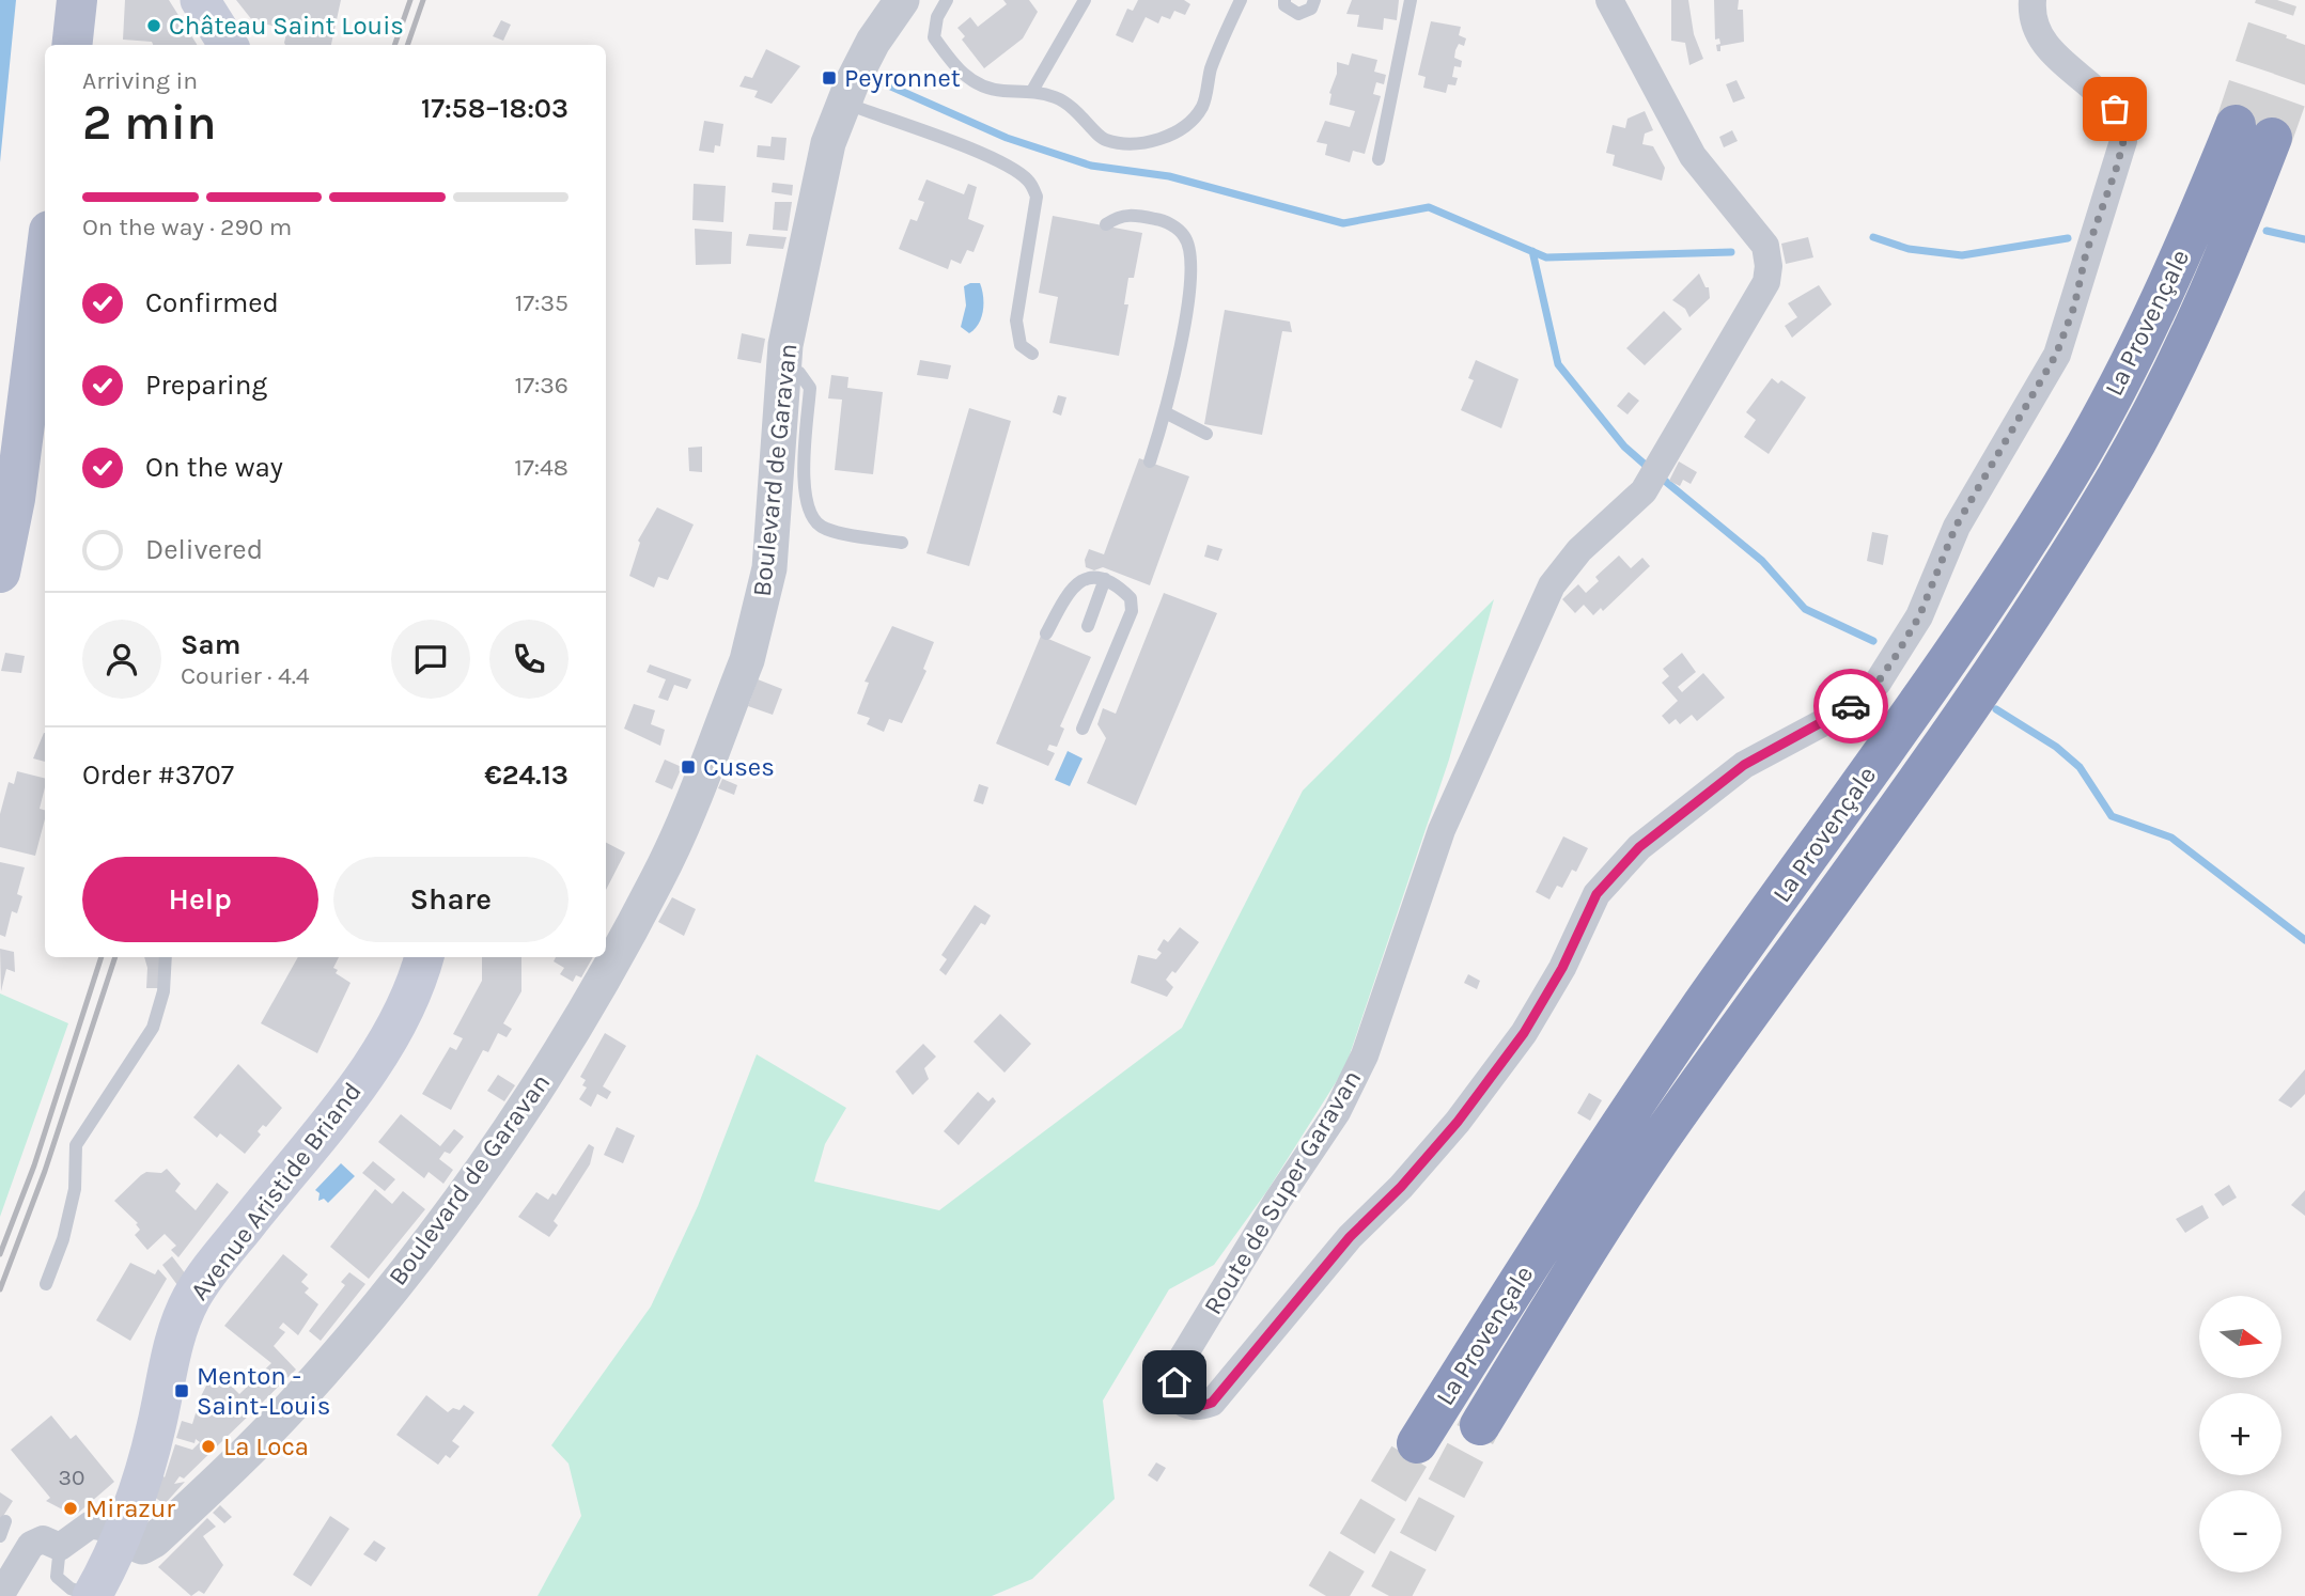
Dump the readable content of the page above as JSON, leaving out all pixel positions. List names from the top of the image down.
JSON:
{
  "streets": {
    "highway": ["La Provençale"],
    "main road": ["Avenue Aristide Briand"],
    "street": ["Boulevard de Garavan", "Route de Super Garavan"]
  },
  "crossings": [
    ["Boulevard de Garavan", "Avenue Aristide Briand"]
  ],
  "places": {
    "other": ["Château Saint Louis", "La Loca", "Mirazur"],
    "transit": ["Peyronnet", "Cuses", "Menton - Saint-Louis"]
  },
  "house_numbers": ["30"],
  "north": "right",
  "page": {
    "heading": ["2 min", "Arriving in", "17:58–18:03"],
    "panel": [
      "Sam",
      "Courier · 4.4",
      "Order #3707",
      "€24.13"
    ],
    "bar": "On the way · 290 m",
    "list": [
      ["Confirmed", "17:35"],
      ["Preparing", "17:36"],
      ["On the way", "17:48"],
      "Delivered"
    ],
    "buttons": ["Help", "Share"],
    "map_buttons": ["+", "−"]
  }
}
